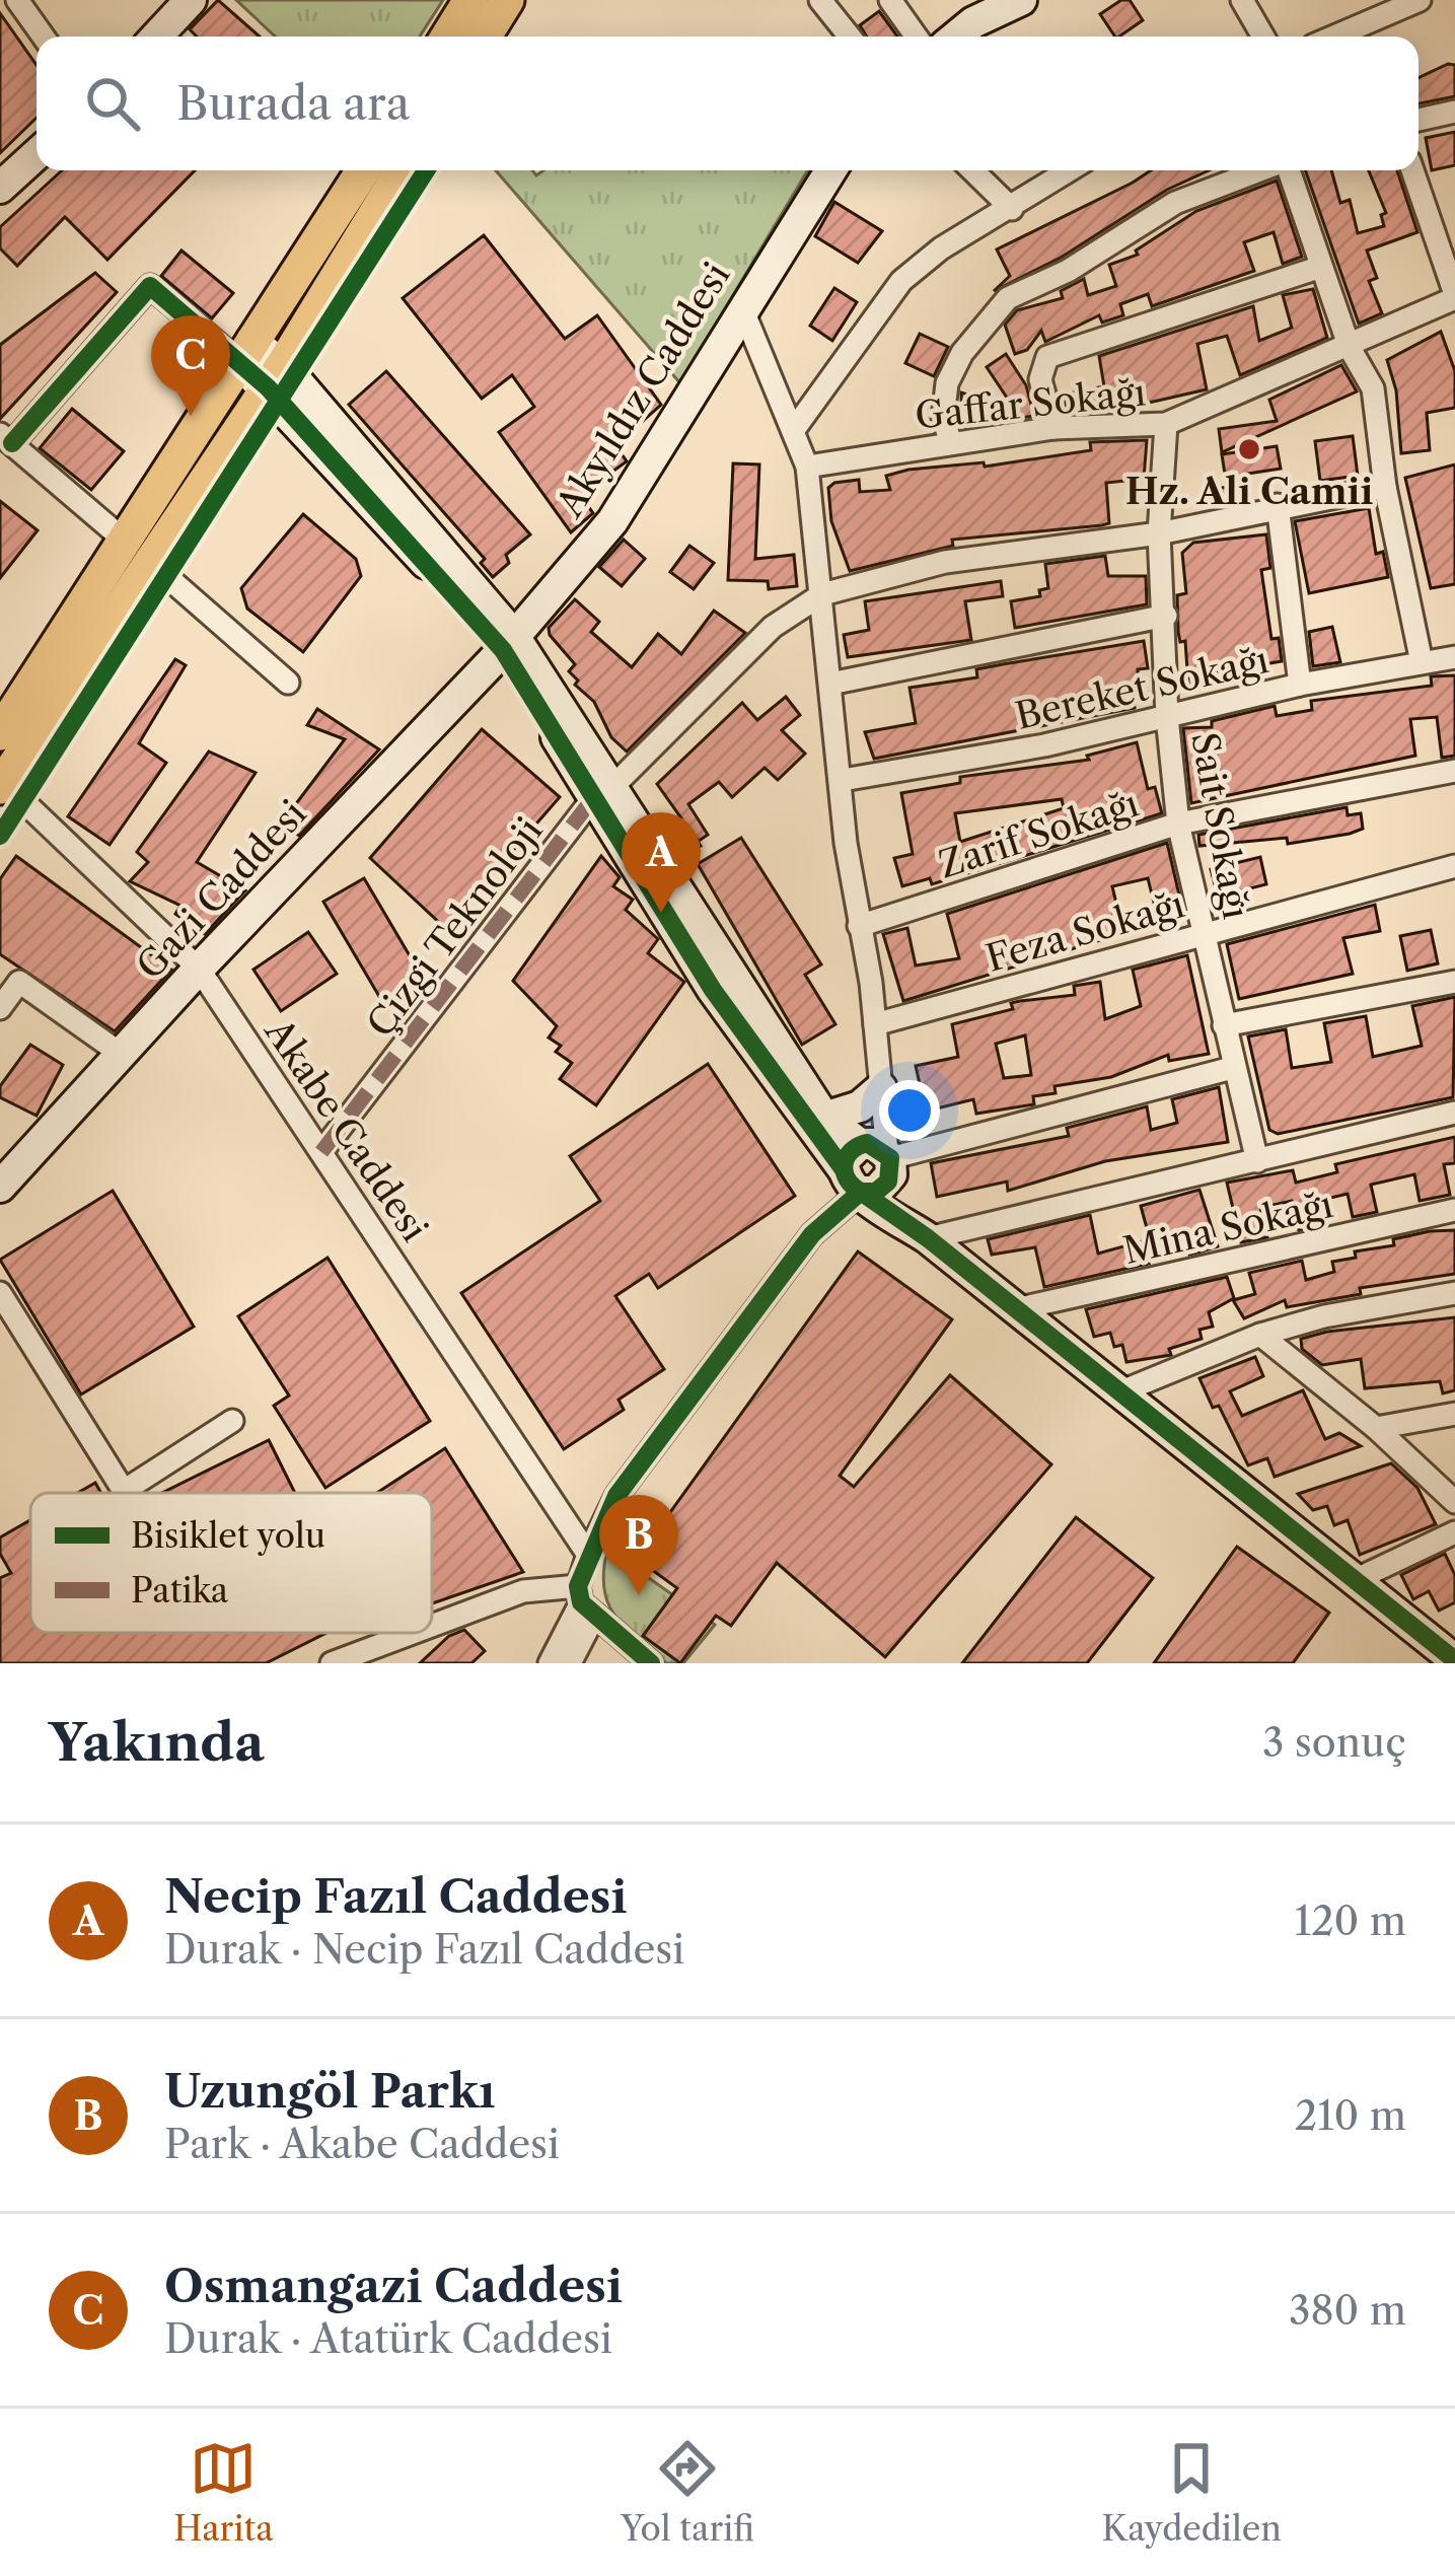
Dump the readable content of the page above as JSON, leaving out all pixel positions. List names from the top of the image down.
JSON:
{
  "streets": {
    "street": [
      "Akyıldız Caddesi",
      "Gaffar Sokağı",
      "Bereket Sokağı",
      "Sait Sokağı",
      "Zarif Sokağı",
      "Gazi Caddesi",
      "Çizgi Teknoloji",
      "Feza Sokağı",
      "Akabe Caddesi",
      "Mina Sokağı"
    ]
  },
  "crossings": [
    ["Akyıldız Caddesi", "Gazi Caddesi"],
    ["Gaffar Sokağı", "Sait Sokağı"],
    ["Bereket Sokağı", "Sait Sokağı"],
    ["Sait Sokağı", "Zarif Sokağı"],
    ["Sait Sokağı", "Çizgi Teknoloji"],
    ["Sait Sokağı", "Feza Sokağı"],
    ["Gazi Caddesi", "Akabe Caddesi"],
    ["Çizgi Teknoloji", "Akabe Caddesi"]
  ],
  "places": ["Hz. Ali Camii"],
  "legend": ["Bisiklet yolu", "Patika"],
  "page": {
    "search": "Burada ara",
    "pins": ["C", "A", "B"],
    "heading": ["Yakında", "3 sonuç"],
    "list": [
      {
        "mark": "A",
        "name": "Necip Fazıl Caddesi",
        "note": "Durak · Necip Fazıl Caddesi",
        "value": "120 m"
      },
      {
        "mark": "B",
        "name": "Uzungöl Parkı",
        "note": "Park · Akabe Caddesi",
        "value": "210 m"
      },
      {
        "mark": "C",
        "name": "Osmangazi Caddesi",
        "note": "Durak · Atatürk Caddesi",
        "value": "380 m"
      }
    ],
    "nav": ["Harita", "Yol tarifi", "Kaydedilen"]
  }
}
